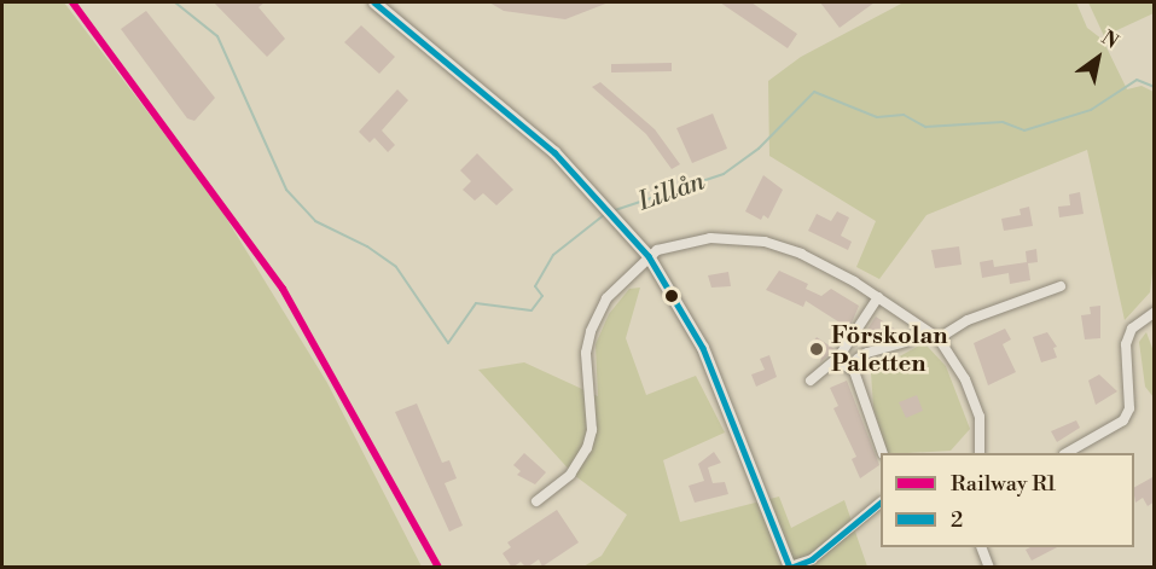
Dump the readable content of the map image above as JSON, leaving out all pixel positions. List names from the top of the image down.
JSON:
{
  "water": ["Lillån"],
  "places": ["Förskolan Paletten"],
  "lines": ["rail line R1", "transit line 2"],
  "legend": ["Railway R1", "2"],
  "north": "top right"
}
